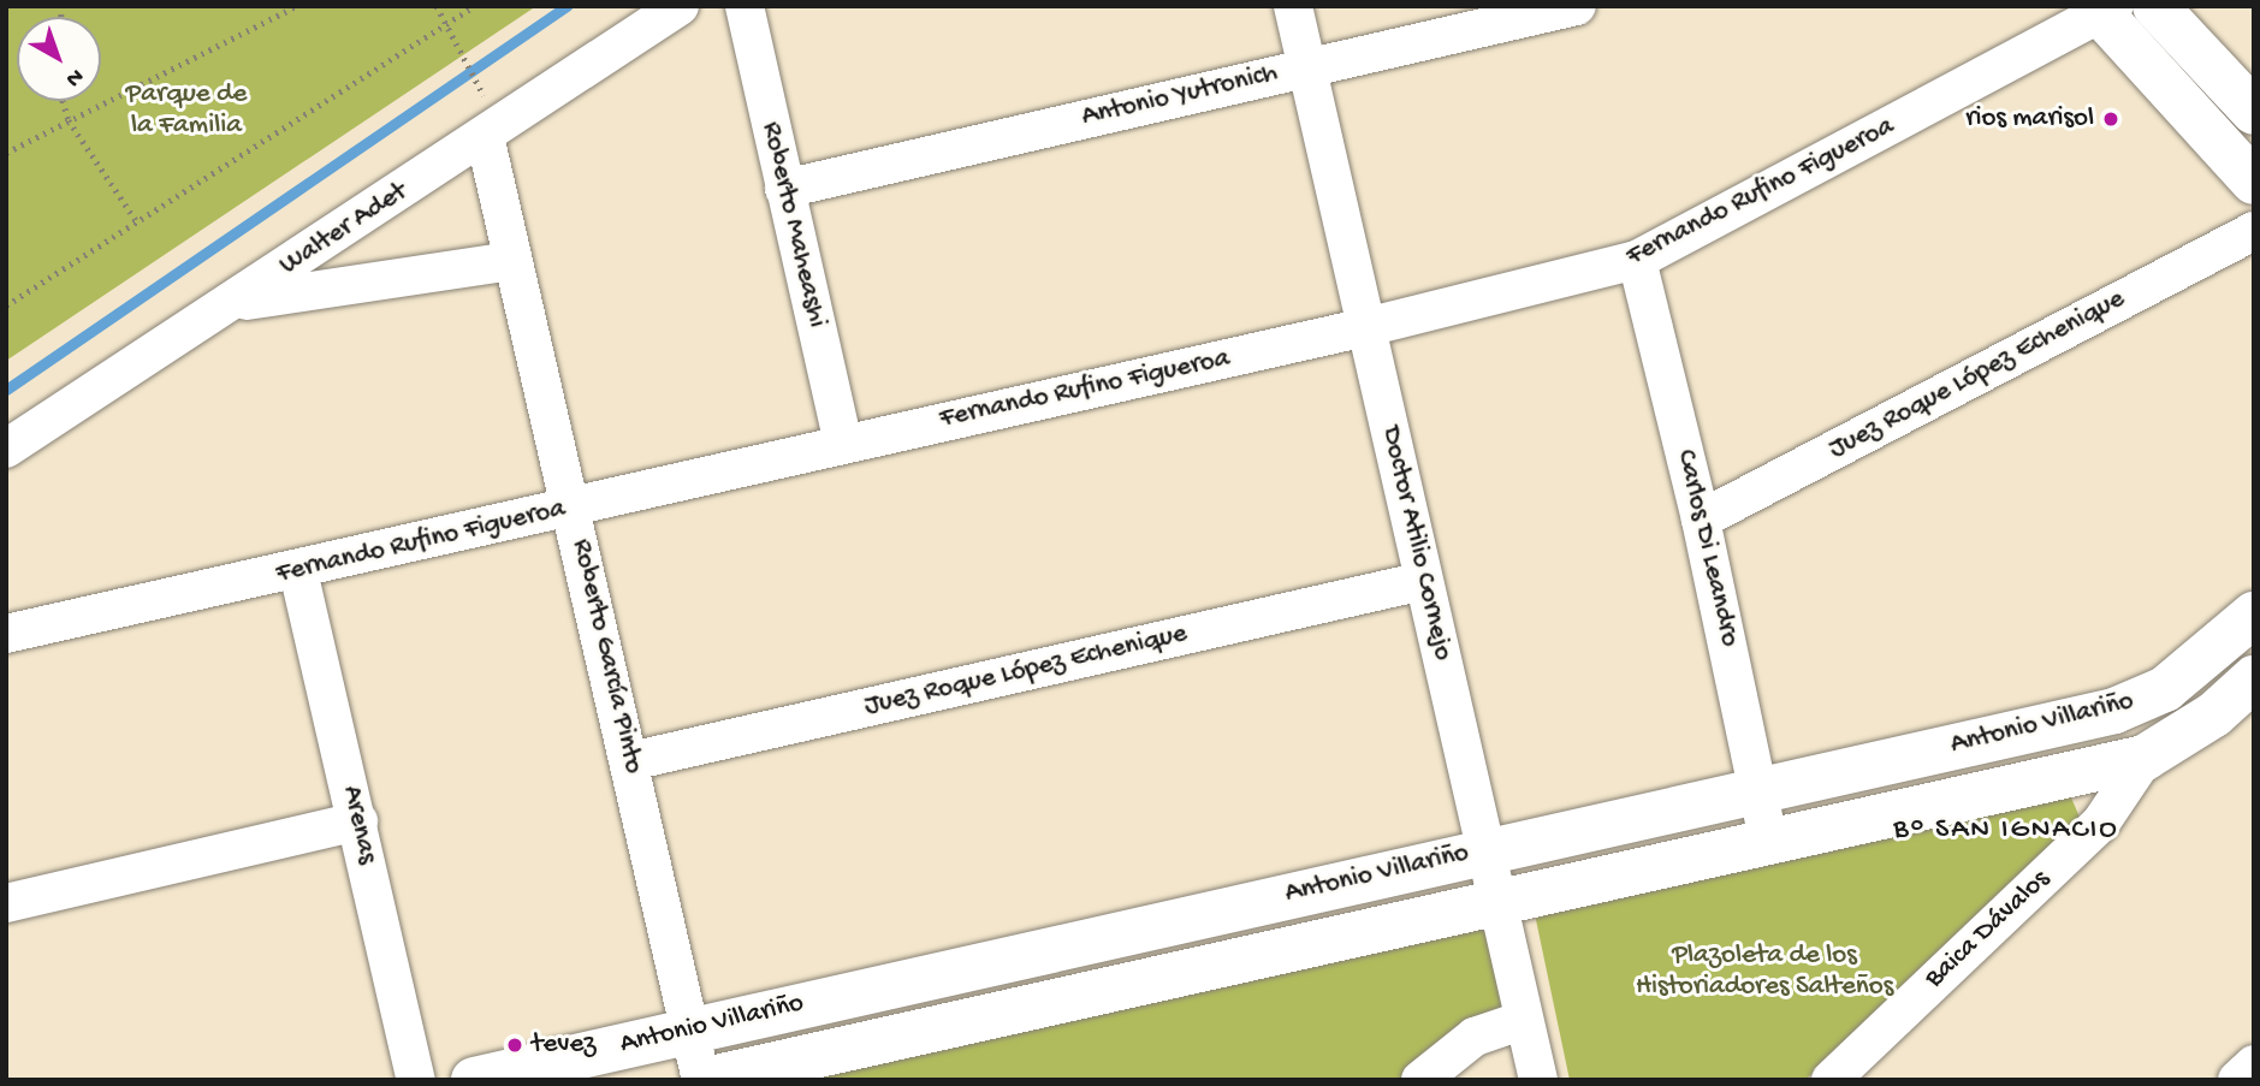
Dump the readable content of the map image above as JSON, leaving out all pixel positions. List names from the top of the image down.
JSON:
{
  "streets": {
    "street": [
      "Antonio Yutronich",
      "Fernando Rufino Figueroa",
      "Roberto Maheashi",
      "Walter Adet",
      "Juez Roque López Echenique",
      "Doctor Atilio Cornejo",
      "Carlos Di Leandro",
      "Roberto García Pinto",
      "Antonio Villariño",
      "Arenas",
      "Baica Dávalos"
    ]
  },
  "crossings": [
    ["Antonio Yutronich", "Roberto Maheashi"],
    ["Antonio Yutronich", "Doctor Atilio Cornejo"],
    ["Fernando Rufino Figueroa", "Roberto Maheashi"],
    ["Fernando Rufino Figueroa", "Doctor Atilio Cornejo"],
    ["Fernando Rufino Figueroa", "Carlos Di Leandro"],
    ["Fernando Rufino Figueroa", "Roberto García Pinto"],
    ["Fernando Rufino Figueroa", "Arenas"],
    ["Walter Adet", "Roberto García Pinto"],
    ["Juez Roque López Echenique", "Doctor Atilio Cornejo"],
    ["Juez Roque López Echenique", "Carlos Di Leandro"],
    ["Juez Roque López Echenique", "Roberto García Pinto"],
    ["Doctor Atilio Cornejo", "Antonio Villariño"],
    ["Carlos Di Leandro", "Antonio Villariño"],
    ["Roberto García Pinto", "Antonio Villariño"],
    ["Antonio Villariño", "Baica Dávalos"]
  ],
  "districts": ["B° SAN IGNACIO"],
  "parks": ["Parque de la Familia", "Plazoleta de los Historiadores Salteños"],
  "places": ["rios marisol", "tevez"],
  "north": "bottom right"
}
